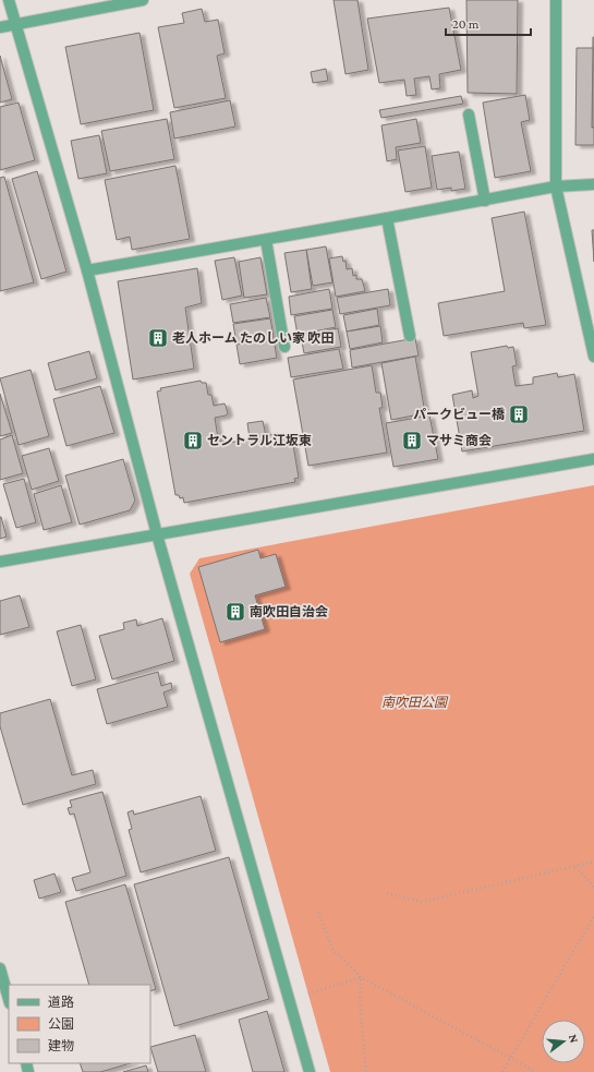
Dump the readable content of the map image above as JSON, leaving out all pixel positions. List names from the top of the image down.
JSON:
{
  "parks": ["南吹田公園"],
  "places": {
    "building": [
      "老人ホーム たのしい家 吹田",
      "パークビュー橋",
      "セントラル江坂東",
      "マサミ商会",
      "南吹田自治会"
    ]
  },
  "legend": ["道路", "公園", "建物"],
  "scale_bar": "20 m",
  "north": "right"
}
